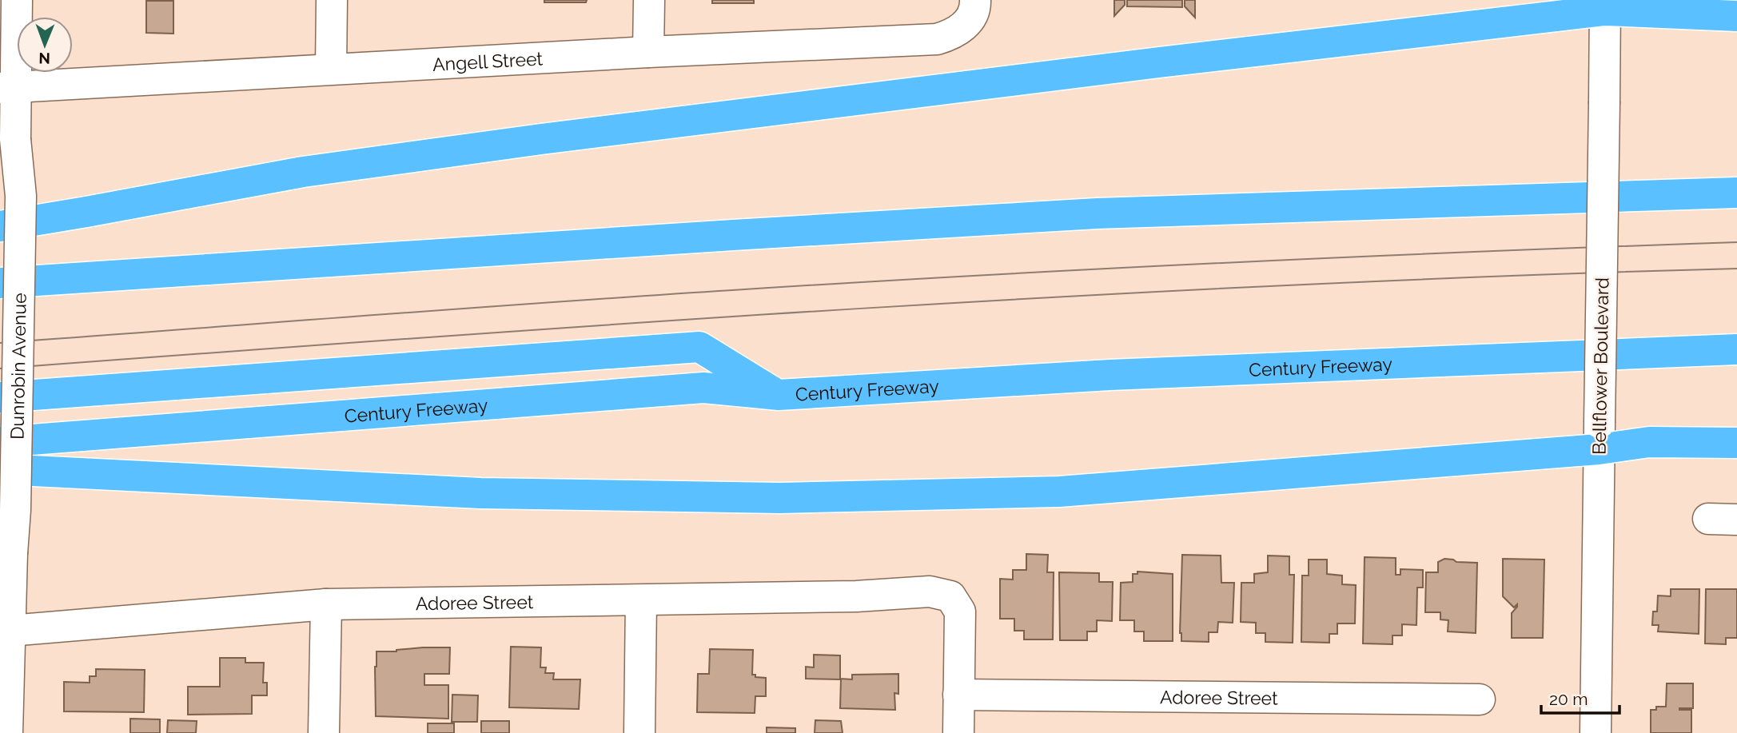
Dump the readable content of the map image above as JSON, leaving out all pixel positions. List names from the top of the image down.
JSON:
{
  "streets": {
    "highway": ["Century Freeway"],
    "street": [
      "Angell Street",
      "Dunrobin Avenue",
      "Bellflower Boulevard",
      "Adoree Street"
    ]
  },
  "crossings": [
    ["Angell Street", "Dunrobin Avenue"],
    ["Dunrobin Avenue", "Adoree Street"]
  ],
  "scale_bar": "20 m",
  "north": "bottom"
}
